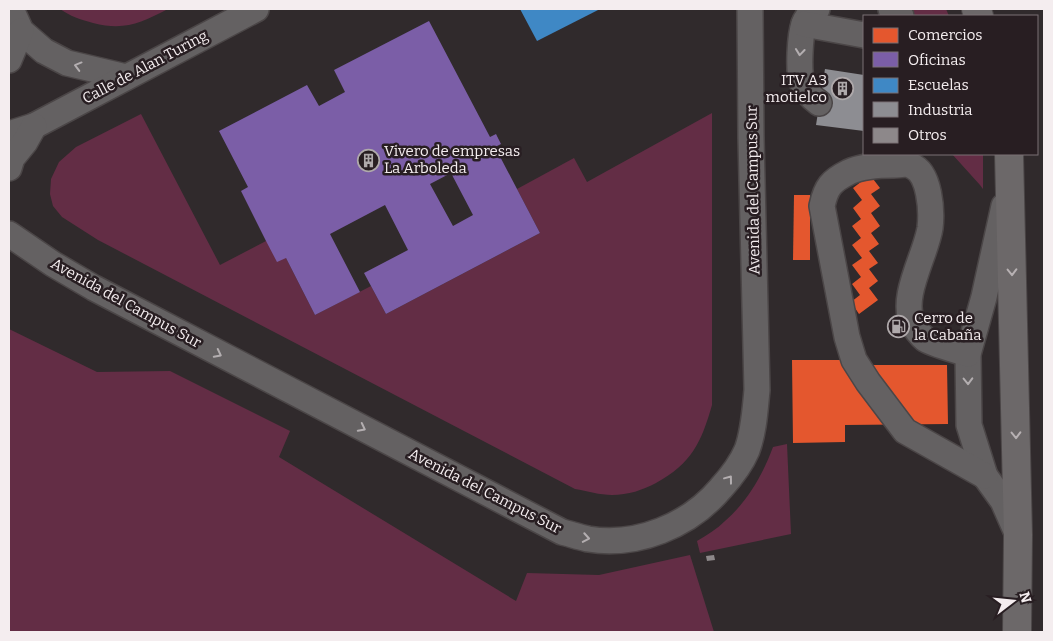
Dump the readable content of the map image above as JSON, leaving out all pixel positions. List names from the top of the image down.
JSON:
{
  "streets": {
    "street": ["Calle de Alan Turing", "Avenida del Campus Sur"]
  },
  "places": {
    "building": ["ITV A3 motielco", "Vivero de empresas La Arboleda"],
    "fuel station": ["Cerro de la Cabaña"]
  },
  "legend": [
    "Comercios",
    "Oficinas",
    "Escuelas",
    "Industria",
    "Otros"
  ],
  "north": "right"
}
